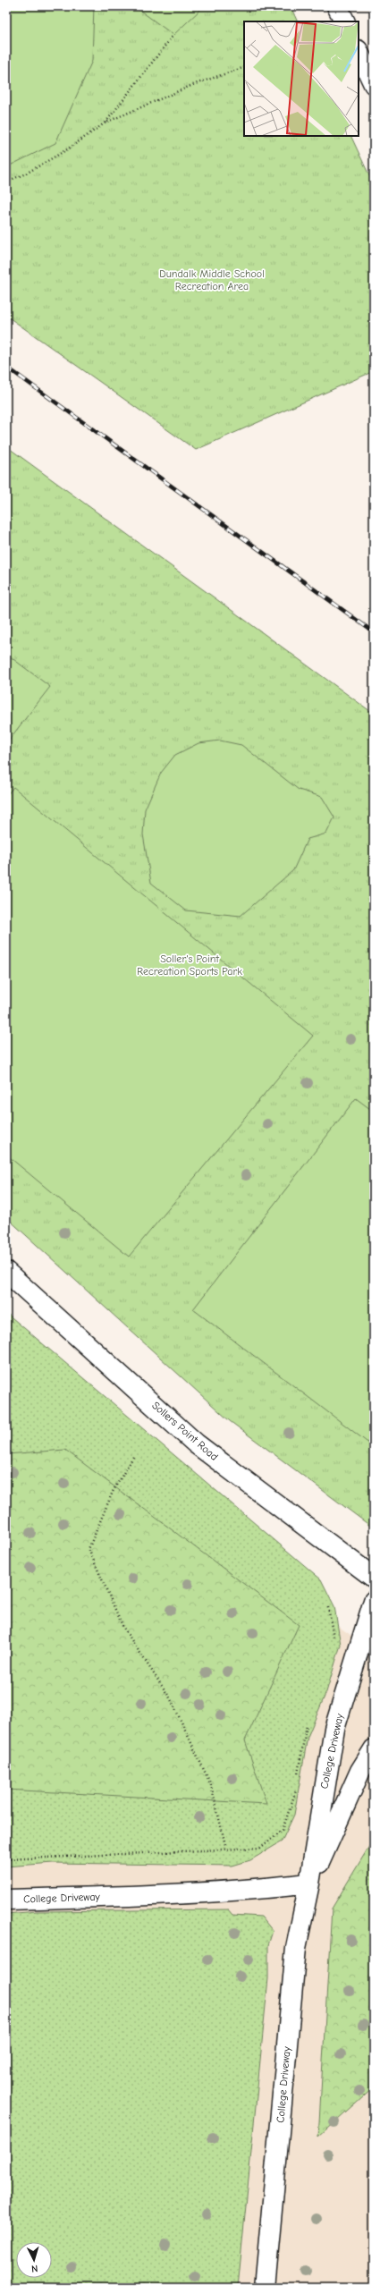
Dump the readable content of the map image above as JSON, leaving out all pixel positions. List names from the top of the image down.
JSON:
{
  "streets": {
    "street": ["Sollers Point Road", "College Driveway"]
  },
  "parks": ["Dundalk Middle School Recreation Area", "Soller's Point Recreation Sports Park"],
  "north": "bottom"
}
